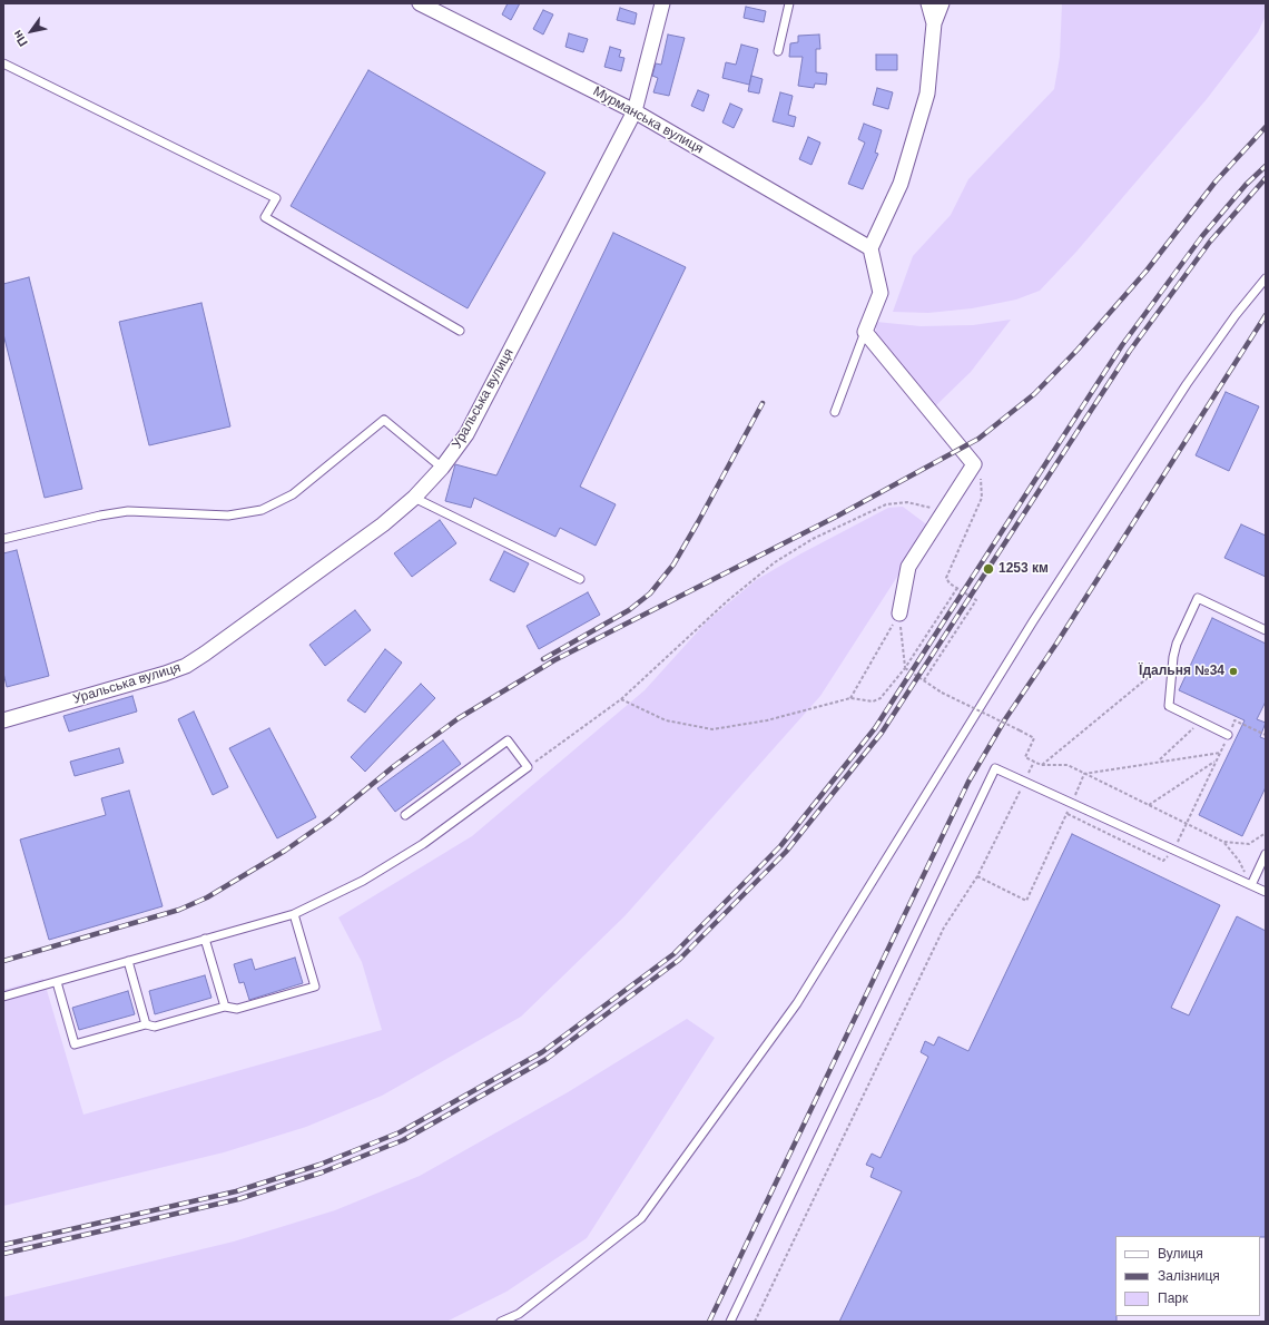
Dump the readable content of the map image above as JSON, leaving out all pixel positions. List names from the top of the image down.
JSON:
{
  "streets": {
    "street": ["Мурманська вулиця", "Уральська вулиця"]
  },
  "crossings": [
    ["Мурманська вулиця", "Уральська вулиця"]
  ],
  "places": ["1253 км", "Їдальня №34"],
  "legend": ["Вулиця", "Залізниця", "Парк"],
  "north": "bottom left"
}
